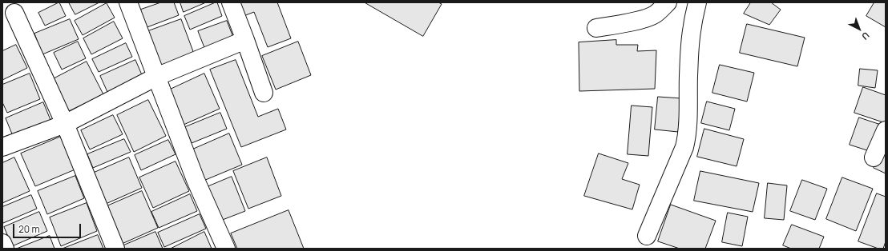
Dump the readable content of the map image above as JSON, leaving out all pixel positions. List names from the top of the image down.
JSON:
{
  "scale_bar": "20 m",
  "north": "bottom right"
}
